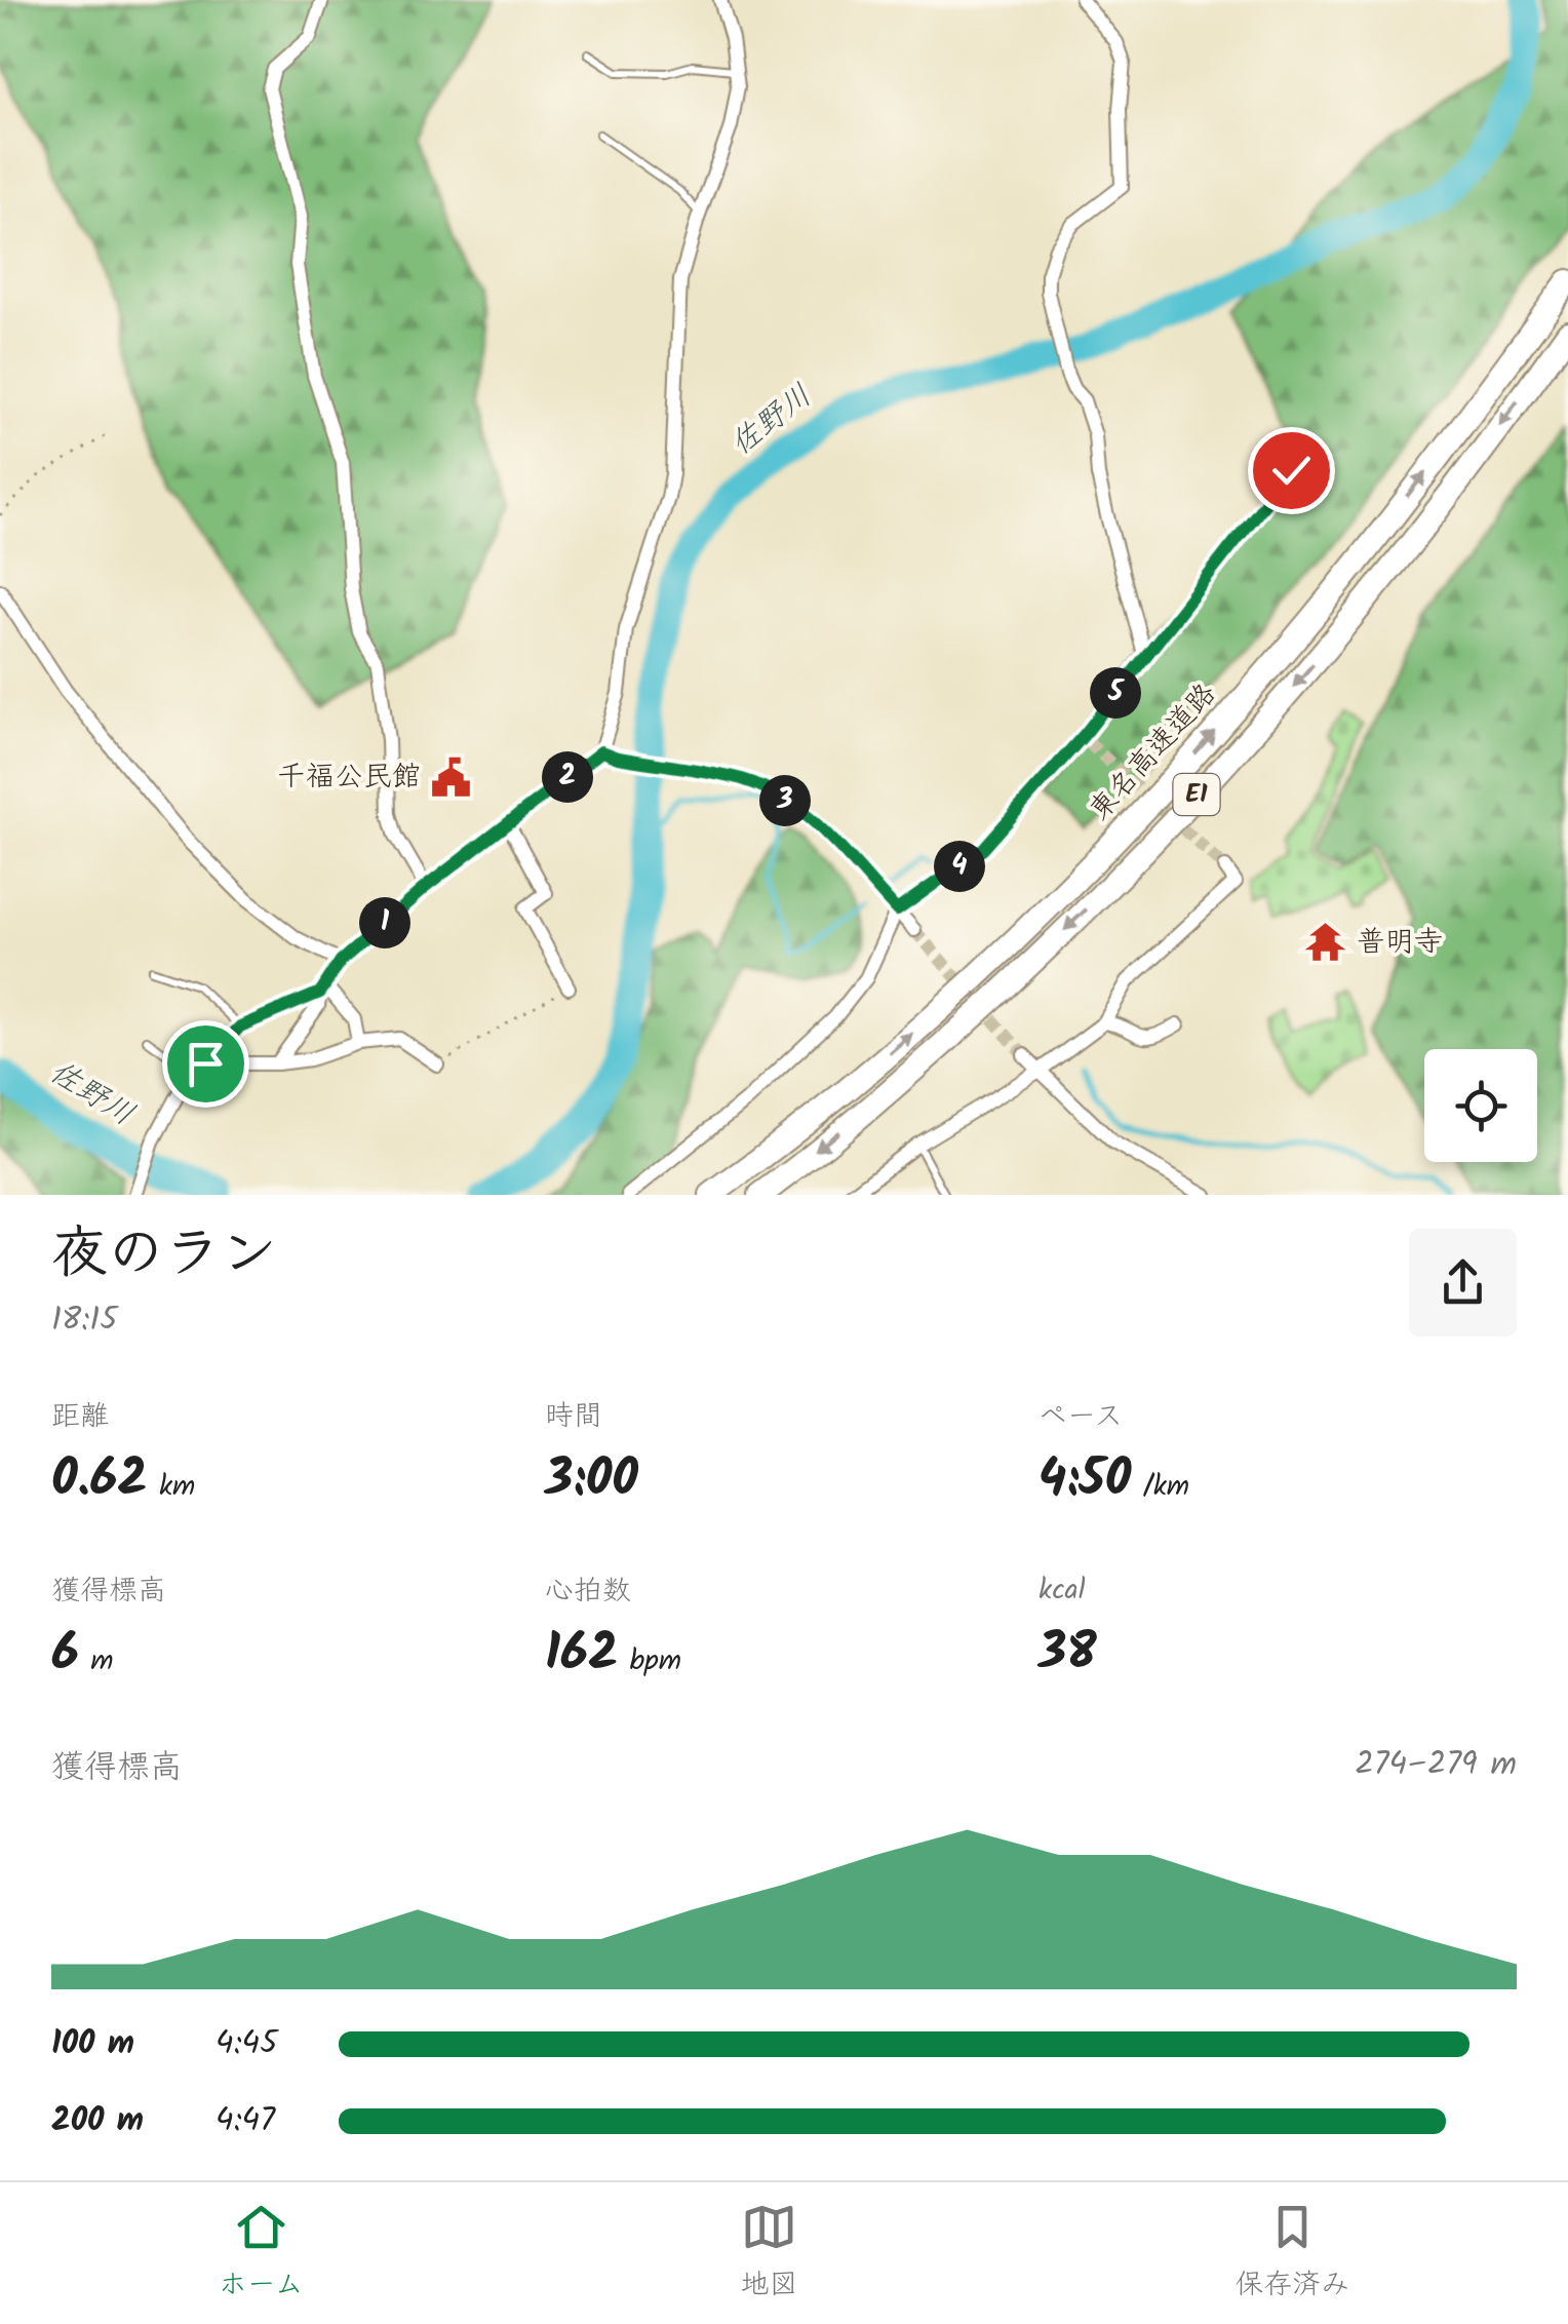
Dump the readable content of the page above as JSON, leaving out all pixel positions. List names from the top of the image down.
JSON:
{
  "streets": {
    "highway": ["東名高速道路", "E1"]
  },
  "water": ["佐野川"],
  "places": {
    "public building": ["千福公民館"],
    "temple": ["普明寺"]
  },
  "page": {
    "pins": [
      "5",
      "2",
      "3",
      "4",
      "1"
    ],
    "heading": ["夜のラン", "18:15"],
    "stats": [
      ["距離", "0.62 km"],
      ["時間", "3:00"],
      ["ペース", "4:50 /km"],
      ["獲得標高", "6 m"],
      ["心拍数", "162 bpm"],
      ["kcal", "38"]
    ],
    "chart": ["獲得標高", "274–279 m"],
    "list": [
      {
        "name": "100 m",
        "note": "4:45"
      },
      {
        "name": "200 m",
        "note": "4:47"
      }
    ],
    "tabs": ["ホーム", "地図", "保存済み"]
  }
}
